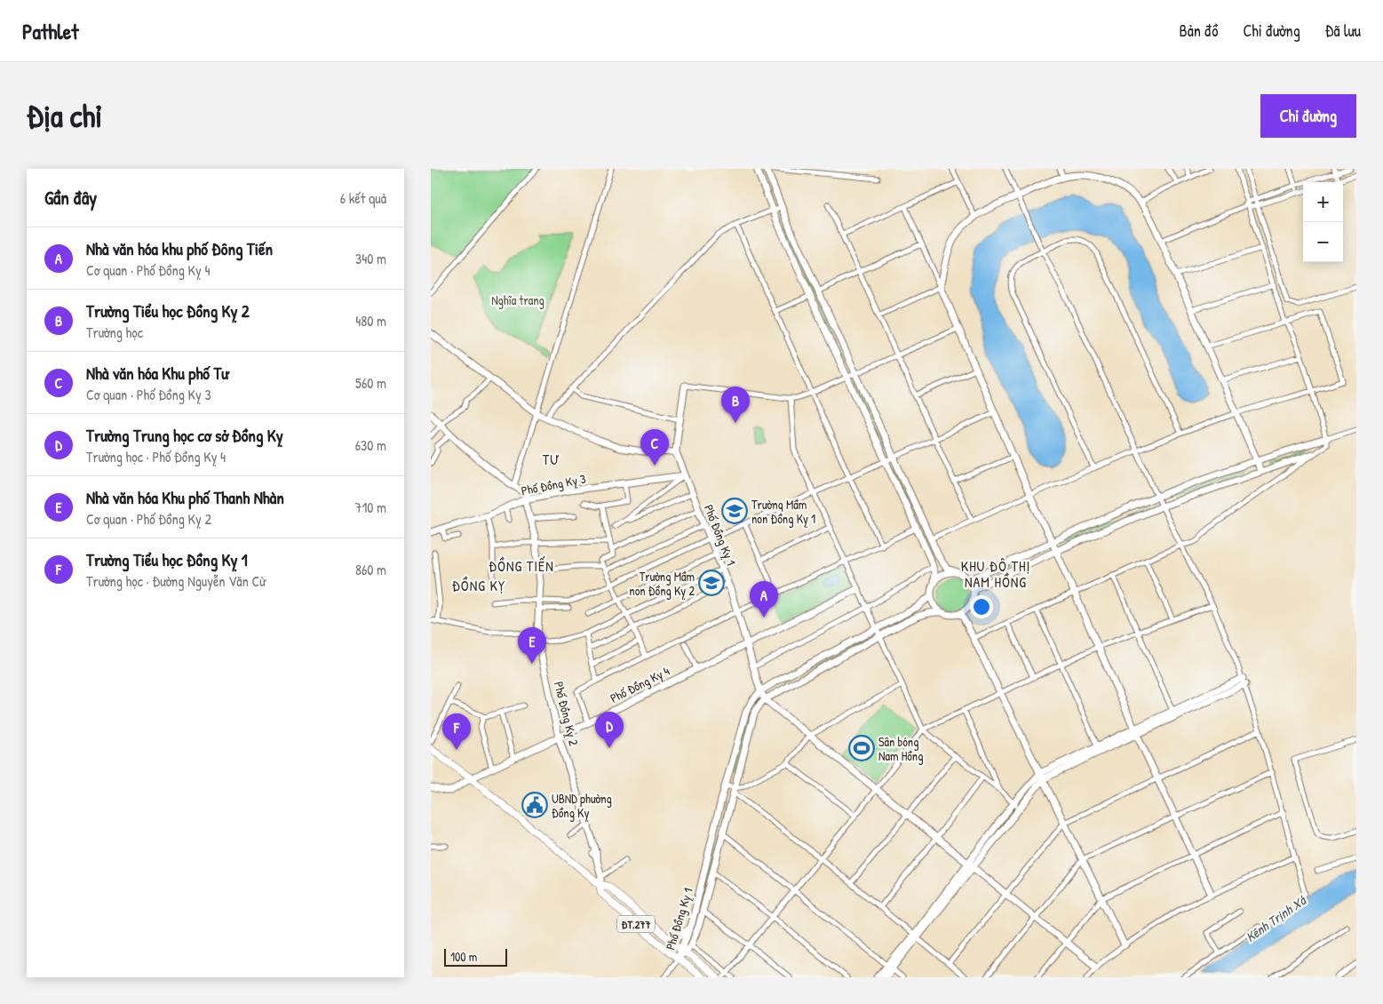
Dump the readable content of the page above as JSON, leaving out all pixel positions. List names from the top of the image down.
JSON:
{
  "streets": {
    "main road": ["ĐT.277"],
    "street": [
      "Phố Đồng Kỵ 3",
      "Phố Đồng Kỵ 1",
      "Phố Đồng Kỵ 4",
      "Phố Đồng Kỵ 2"
    ]
  },
  "crossings": [
    ["Phố Đồng Kỵ 3", "Phố Đồng Kỵ 1"],
    ["Phố Đồng Kỵ 3", "Phố Đồng Kỵ 2"],
    ["Phố Đồng Kỵ 1", "Phố Đồng Kỵ 4"],
    ["Phố Đồng Kỵ 1", "ĐT.277"],
    ["Phố Đồng Kỵ 4", "Phố Đồng Kỵ 2"],
    ["Phố Đồng Kỵ 4", "ĐT.277"],
    ["Phố Đồng Kỵ 2", "ĐT.277"]
  ],
  "districts": [
    "TƯ",
    "ĐỒNG TIẾN",
    "KHU ĐÔ THỊ NAM HỒNG",
    "ĐỒNG KỴ"
  ],
  "water": ["Kênh Trịnh Xá"],
  "parks": ["Nghĩa trang"],
  "places": {
    "school or university": ["Trường Mầm non Đồng Kỵ 1", "Trường Mầm non Đồng Kỵ 2"],
    "sports": ["Sân bóng Nam Hồng"],
    "public building": ["UBND phường Đồng Kỵ"]
  },
  "scale_bar": "100 m",
  "page": {
    "header": "Pathlet",
    "nav": ["Bản đồ", "Chỉ đường", "Đã lưu"],
    "buttons": "Chỉ đường",
    "title": "Địa chỉ",
    "heading": ["Gần đây", "6 kết quả"],
    "map_buttons": ["+", "−"],
    "list": [
      {
        "mark": "A",
        "name": "Nhà văn hóa khu phố Đông Tiến",
        "note": "Cơ quan · Phố Đồng Kỵ 4",
        "value": "340 m"
      },
      {
        "mark": "B",
        "name": "Trường Tiểu học Đồng Kỵ 2",
        "note": "Trường học",
        "value": "480 m"
      },
      {
        "mark": "C",
        "name": "Nhà văn hóa Khu phố Tư",
        "note": "Cơ quan · Phố Đồng Kỵ 3",
        "value": "560 m"
      },
      {
        "mark": "D",
        "name": "Trường Trung học cơ sở Đồng Kỵ",
        "note": "Trường học · Phố Đồng Kỵ 4",
        "value": "630 m"
      },
      {
        "mark": "E",
        "name": "Nhà văn hóa Khu phố Thanh Nhàn",
        "note": "Cơ quan · Phố Đồng Kỵ 2",
        "value": "710 m"
      },
      {
        "mark": "F",
        "name": "Trường Tiểu học Đồng Kỵ 1",
        "note": "Trường học · Đường Nguyễn Văn Cừ",
        "value": "860 m"
      }
    ],
    "pins": [
      "B",
      "C",
      "A",
      "E",
      "D",
      "F"
    ],
    "scale": "100 m"
  }
}
